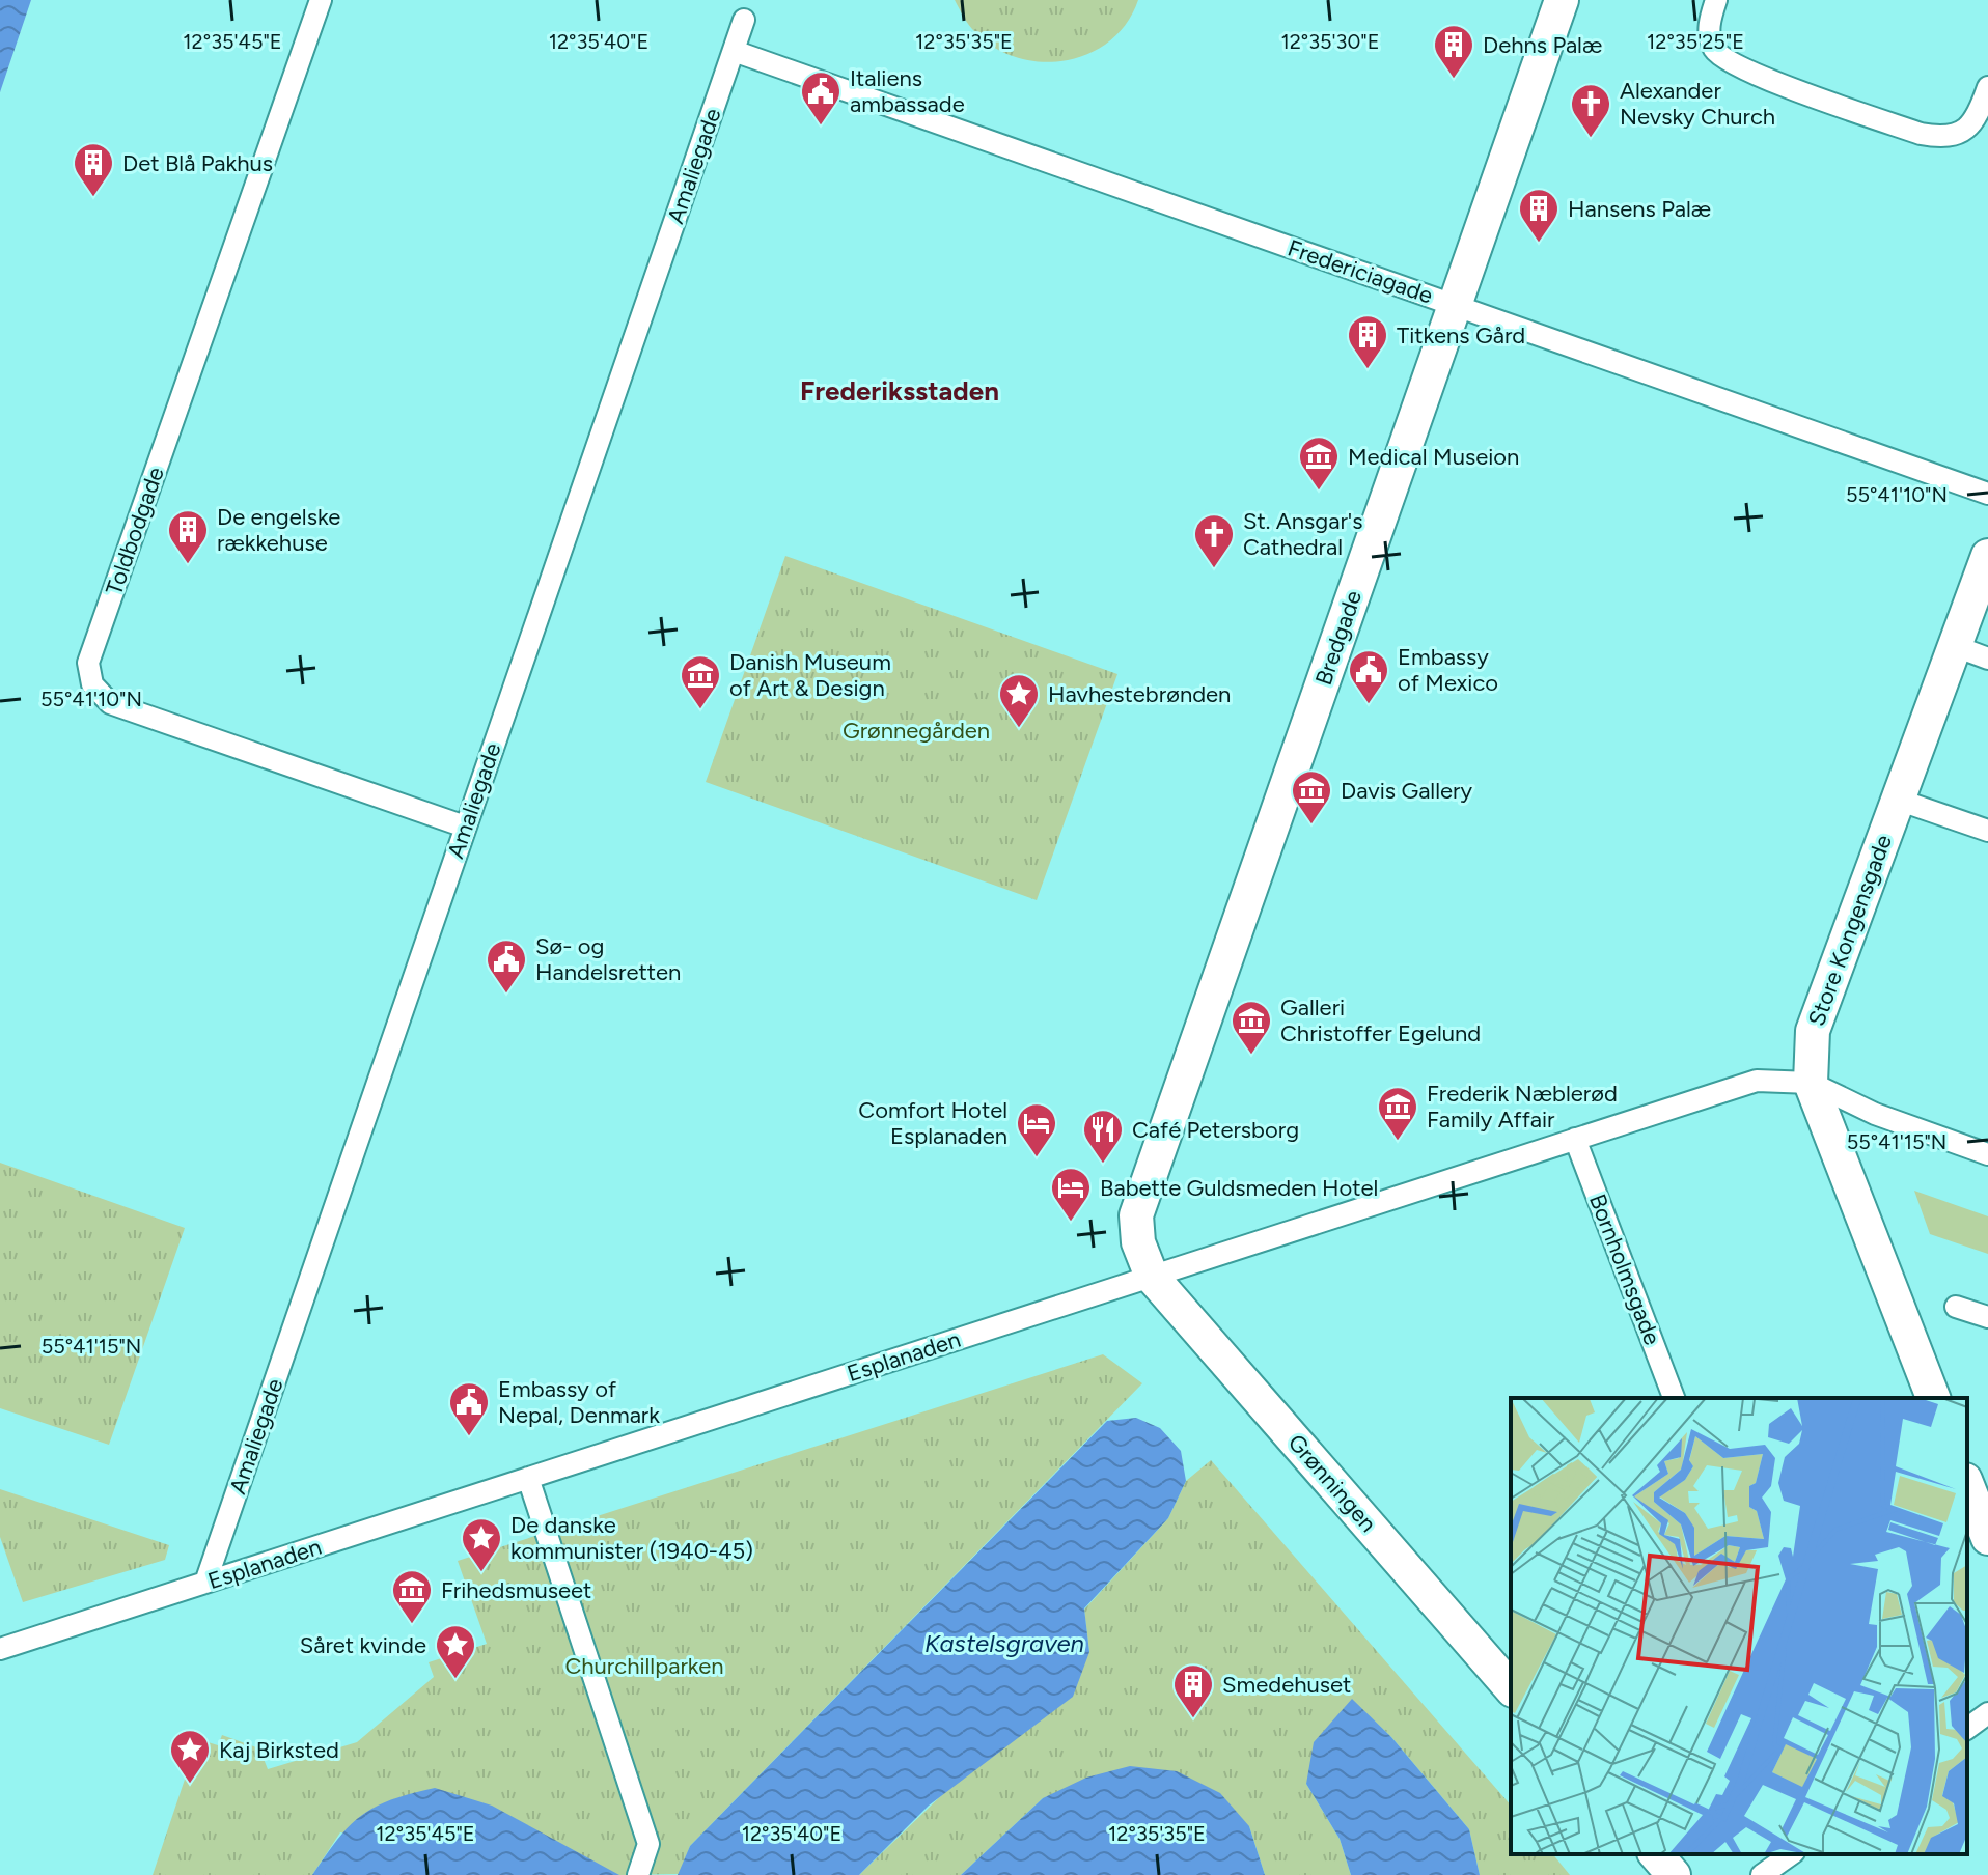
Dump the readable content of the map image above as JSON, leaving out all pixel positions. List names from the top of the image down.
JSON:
{
  "streets": {
    "main road": ["Bredgade", "Store Kongensgade", "Grønningen"],
    "street": [
      "Amaliegade",
      "Fredericiagade",
      "Toldbodgade",
      "Bornholmsgade",
      "Esplanaden"
    ]
  },
  "crossings": [
    ["Amaliegade", "Fredericiagade"],
    ["Amaliegade", "Toldbodgade"],
    ["Amaliegade", "Esplanaden"],
    ["Fredericiagade", "Bredgade"],
    ["Bredgade", "Esplanaden"],
    ["Bredgade", "Grønningen"],
    ["Store Kongensgade", "Esplanaden"],
    ["Bornholmsgade", "Esplanaden"],
    ["Esplanaden", "Grønningen"]
  ],
  "districts": ["Frederiksstaden"],
  "water": ["Kastelsgraven"],
  "parks": ["Grønnegården", "Churchillparken"],
  "places": {
    "building": [
      "Dehns Palæ",
      "Det Blå Pakhus",
      "Hansens Palæ",
      "Titkens Gård",
      "De engelske rækkehuse",
      "Smedehuset"
    ],
    "public building": [
      "Italiens ambassade",
      "Embassy of Mexico",
      "Sø- og Handelsretten",
      "Embassy of Nepal, Denmark"
    ],
    "church": ["Alexander Nevsky Church", "St. Ansgar's Cathedral"],
    "museum": [
      "Medical Museion",
      "Danish Museum of Art & Design",
      "Davis Gallery",
      "Galleri Christoffer Egelund",
      "Frederik Næblerød Family Affair",
      "Frihedsmuseet"
    ],
    "place": [
      "Havhestebrønden",
      "De danske kommunister (1940-45)",
      "Såret kvinde",
      "Kaj Birksted"
    ],
    "hotel": ["Comfort Hotel Esplanaden", "Babette Guldsmeden Hotel"],
    "restaurant": ["Café Petersborg"]
  },
  "coordinates": [
    "12°35'45\"E",
    "12°35'40\"E",
    "12°35'35\"E",
    "12°35'30\"E",
    "12°35'25\"E",
    "55°41'10\"N",
    "55°41'15\"N"
  ]
}
